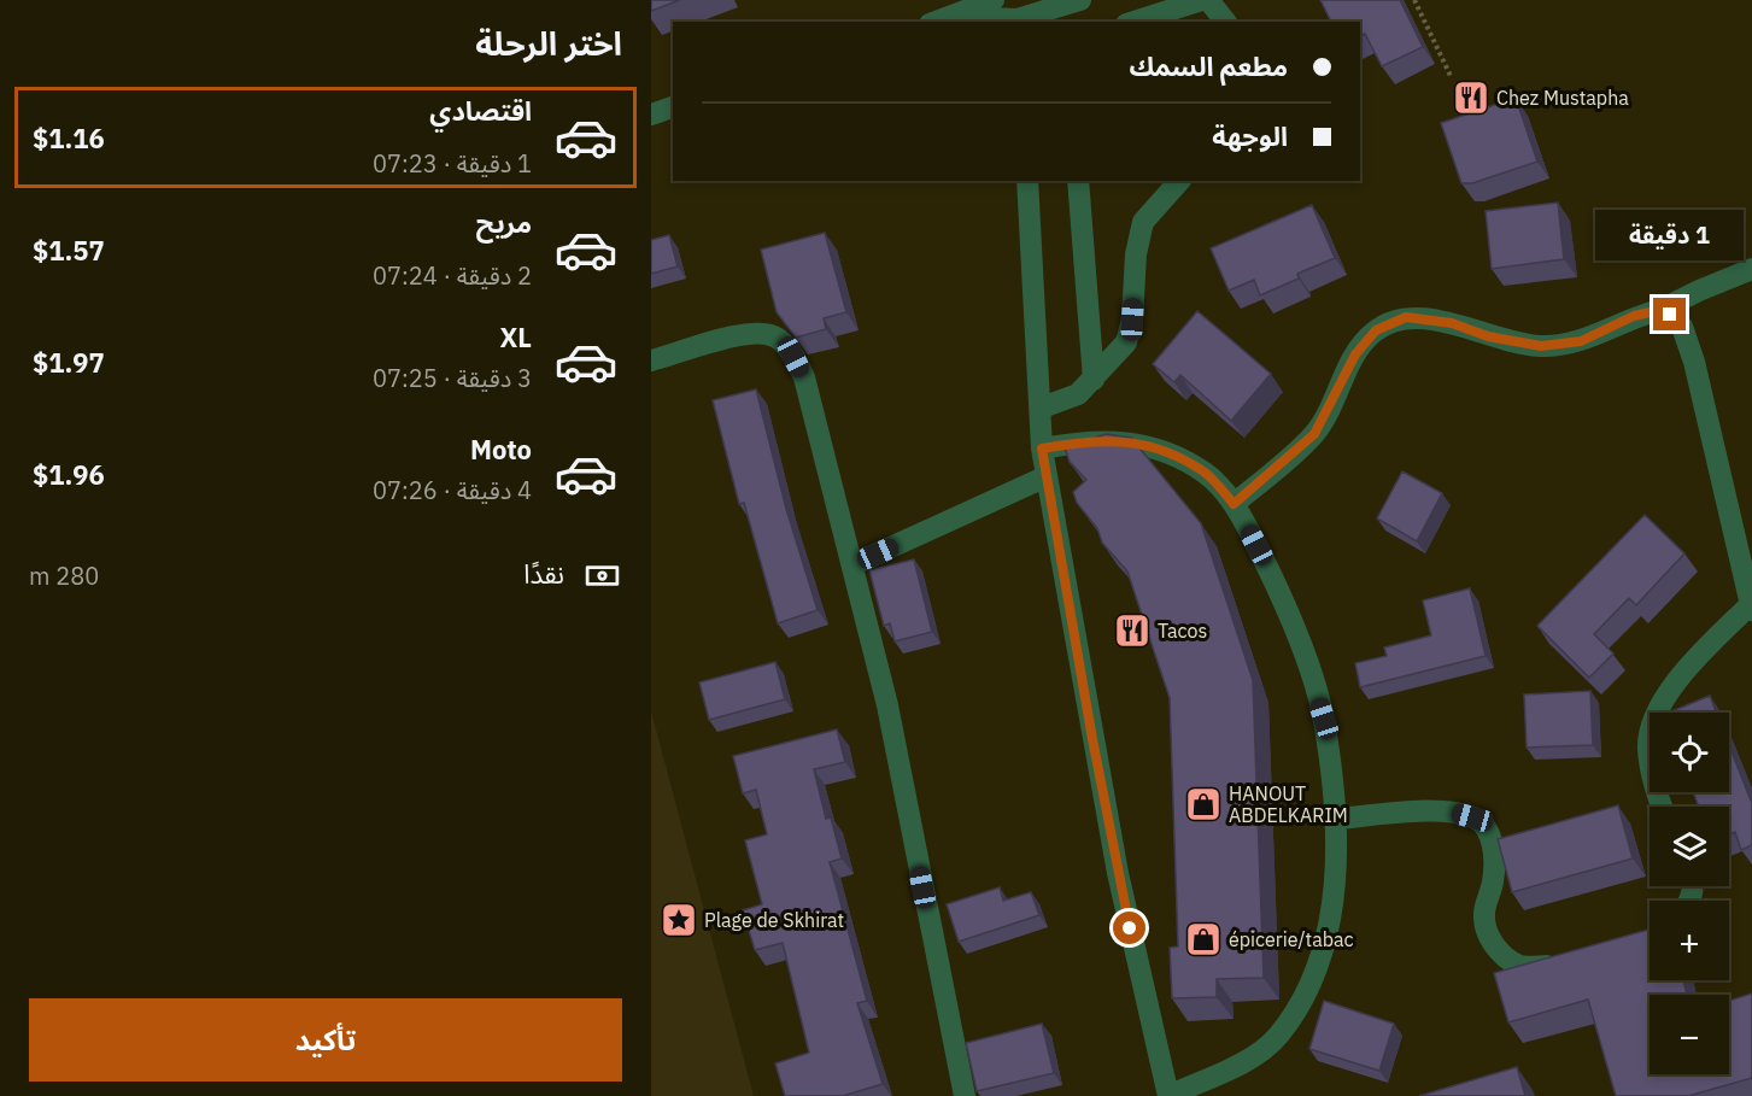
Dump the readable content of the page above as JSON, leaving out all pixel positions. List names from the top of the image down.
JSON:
{
  "places": {
    "restaurant": ["Chez Mustapha", "Tacos"],
    "shop": ["HANOUT ABDELKARIM", "épicerie/tabac"],
    "place": ["Plage de Skhirat"]
  },
  "page": {
    "heading": "اختر الرحلة",
    "banner": ["مطعم السمك", "الوجهة"],
    "list": [
      {
        "name": "اقتصادي",
        "note": "1 دقيقة · 07:23",
        "value": "$1.16"
      },
      {
        "name": "مريح",
        "note": "2 دقيقة · 07:24",
        "value": "$1.57"
      },
      {
        "name": "XL",
        "note": "3 دقيقة · 07:25",
        "value": "$1.97"
      },
      {
        "name": "Moto",
        "note": "4 دقيقة · 07:26",
        "value": "$1.96"
      }
    ],
    "bubble": "1 دقيقة",
    "pay": ["نقدًا", "280 m"],
    "map_buttons": ["+", "−"],
    "buttons": "تأكيد"
  }
}
